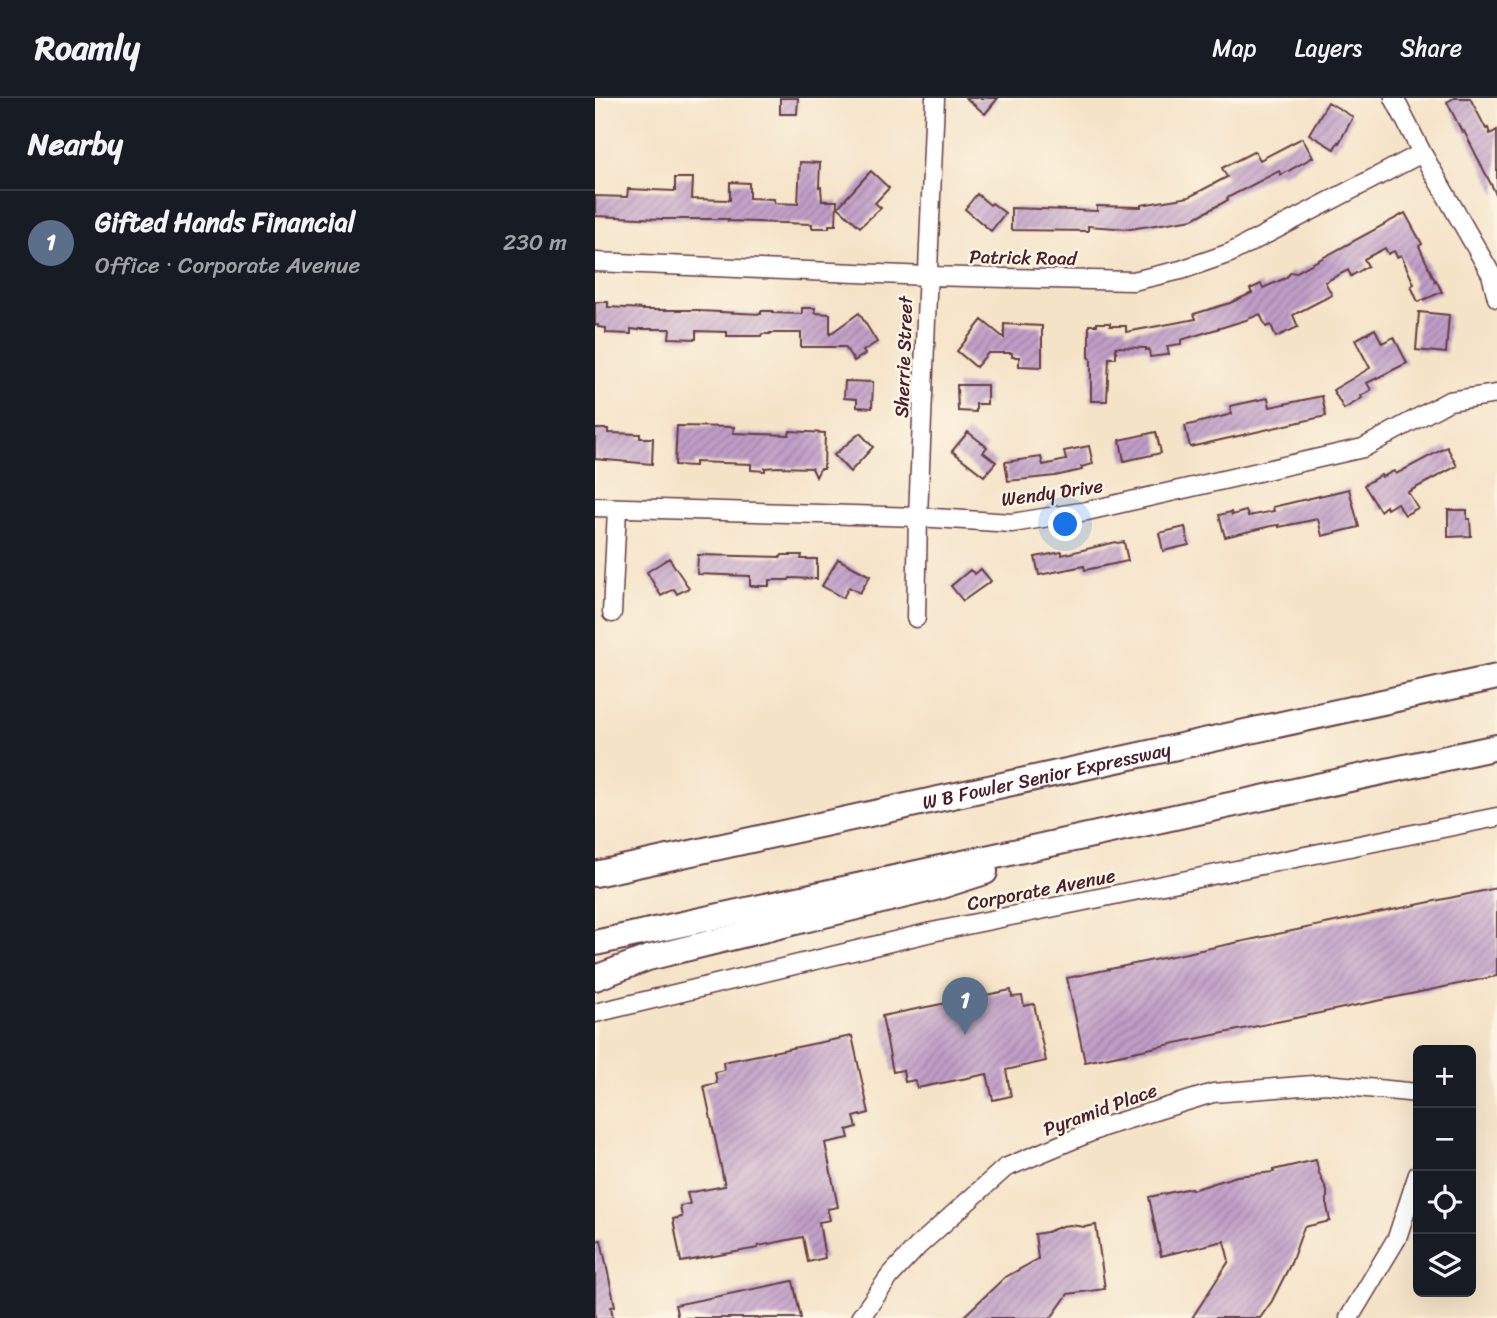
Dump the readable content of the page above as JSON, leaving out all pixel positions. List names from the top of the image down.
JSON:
{
  "streets": {
    "highway": ["W B Fowler Senior Expressway"],
    "street": [
      "Patrick Road",
      "Sherrie Street",
      "Wendy Drive",
      "Corporate Avenue",
      "Pyramid Place"
    ]
  },
  "crossings": [
    ["Patrick Road", "Sherrie Street"],
    ["Sherrie Street", "Wendy Drive"]
  ],
  "page": {
    "header": "Roamly",
    "nav": ["Map", "Layers", "Share"],
    "heading": "Nearby",
    "list": [
      {
        "mark": "1",
        "name": "Gifted Hands Financial",
        "note": "Office · Corporate Avenue",
        "value": "230 m"
      }
    ],
    "pins": "1",
    "map_buttons": ["+", "−"]
  }
}
